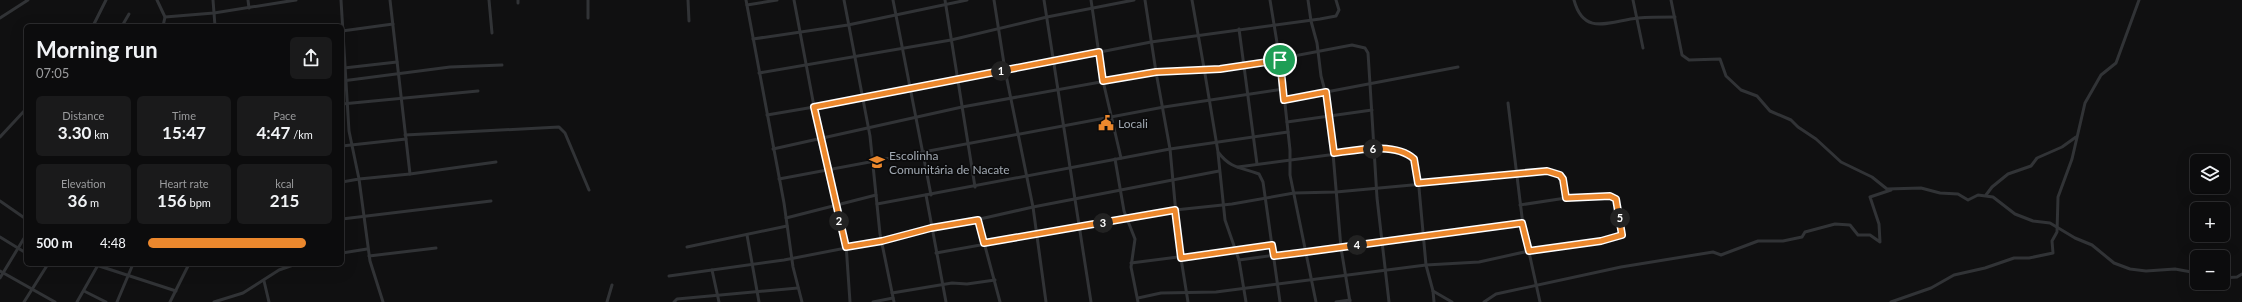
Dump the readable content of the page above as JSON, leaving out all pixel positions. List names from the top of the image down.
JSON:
{
  "places": {
    "public building": ["Locali"],
    "school or university": ["Escolinha Comunitária de Nacate"]
  },
  "page": {
    "heading": ["Morning run", "07:05"],
    "pins": [
      "1",
      "6",
      "5",
      "2",
      "3",
      "4"
    ],
    "stats": [
      ["Distance", "3.30 km"],
      ["Time", "15:47"],
      ["Pace", "4:47 /km"],
      ["Elevation", "36 m"],
      ["Heart rate", "156 bpm"],
      ["kcal", "215"]
    ],
    "map_buttons": ["+", "−"],
    "list": [
      {
        "name": "500 m",
        "note": "4:48"
      }
    ]
  }
}
